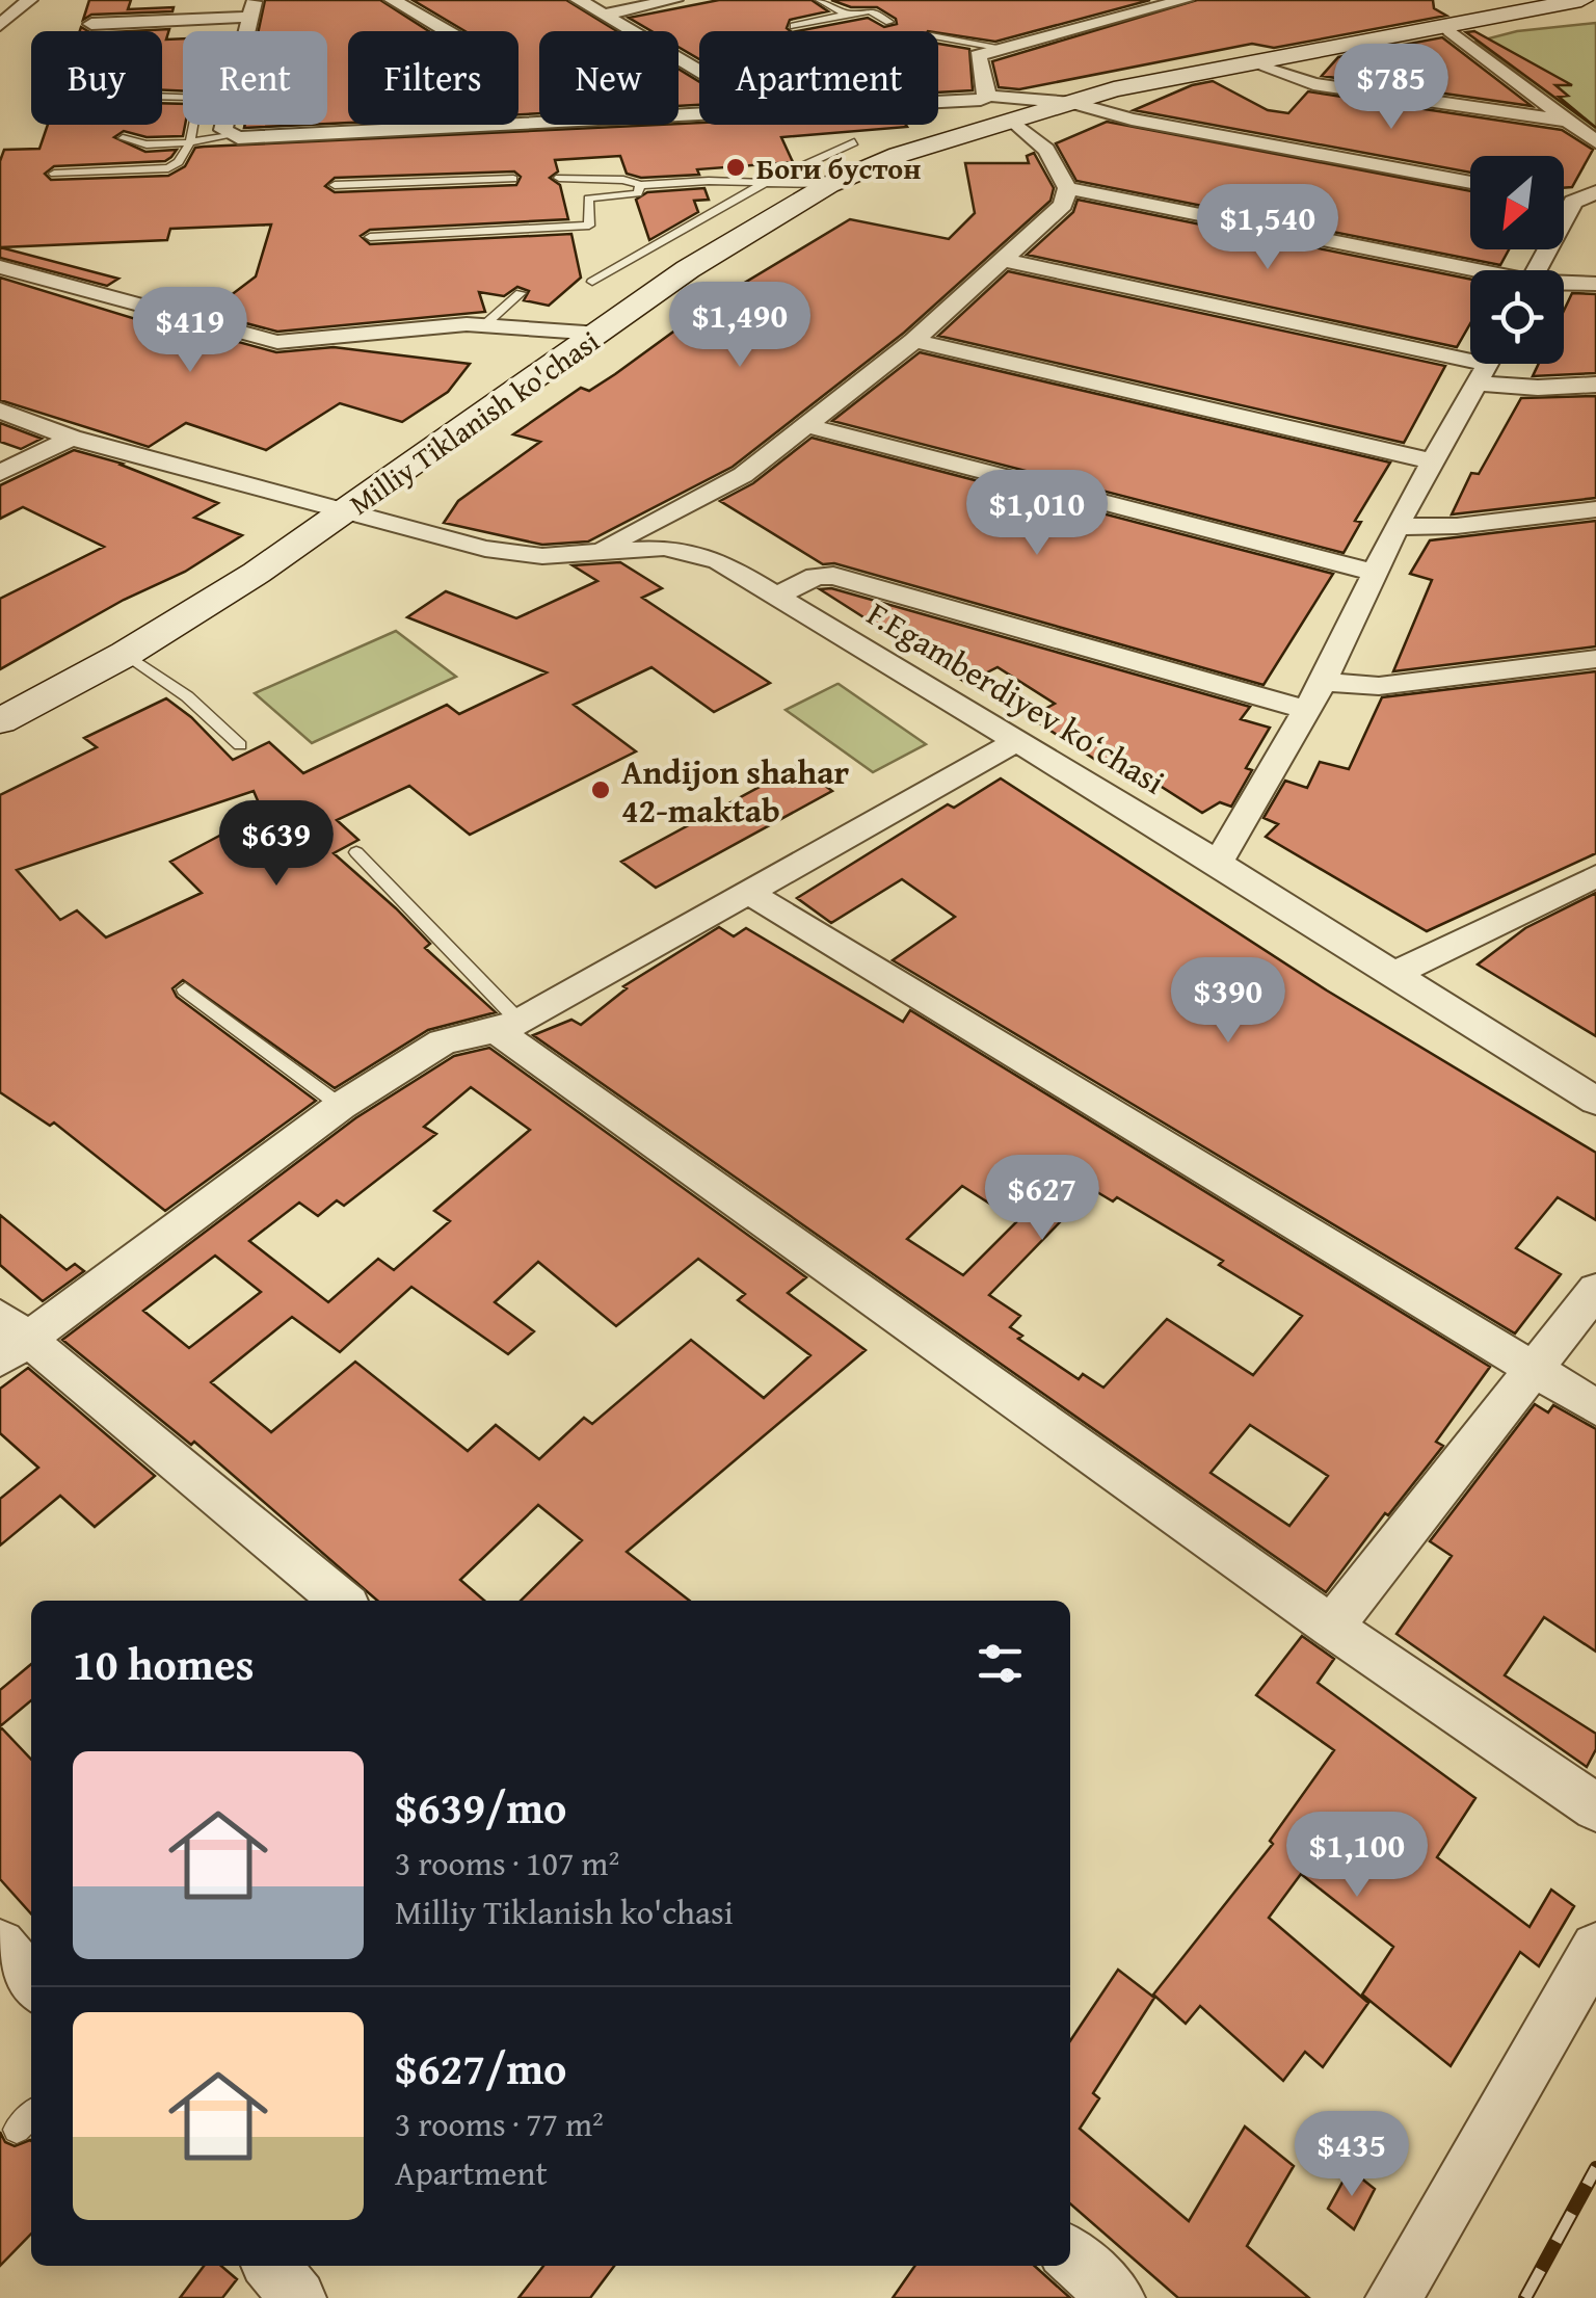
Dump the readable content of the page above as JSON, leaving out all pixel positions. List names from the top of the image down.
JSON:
{
  "streets": {
    "main road": ["Milliy Tiklanish ko'chasi"],
    "street": ["F.Egamberdiyev kо‘chasi"]
  },
  "crossings": [
    ["Milliy Tiklanish ko'chasi", "F.Egamberdiyev kо‘chasi"]
  ],
  "places": ["Боги бустон", "Andijon shahar 42-maktab"],
  "north": "bottom left",
  "page": {
    "chip": [
      "Buy",
      "Rent",
      "Filters",
      "New",
      "Apartment"
    ],
    "price": [
      "$785",
      "$1,540",
      "$1,490",
      "$419",
      "$1,010",
      "$639",
      "$390",
      "$627",
      "$1,100",
      "$435"
    ],
    "heading": "10 homes",
    "list": [
      {
        "name": "$639/mo",
        "note": "3 rooms · 107 m² · Milliy Tiklanish ko'chasi"
      },
      {
        "name": "$627/mo",
        "note": "3 rooms · 77 m² · Apartment"
      }
    ]
  }
}
